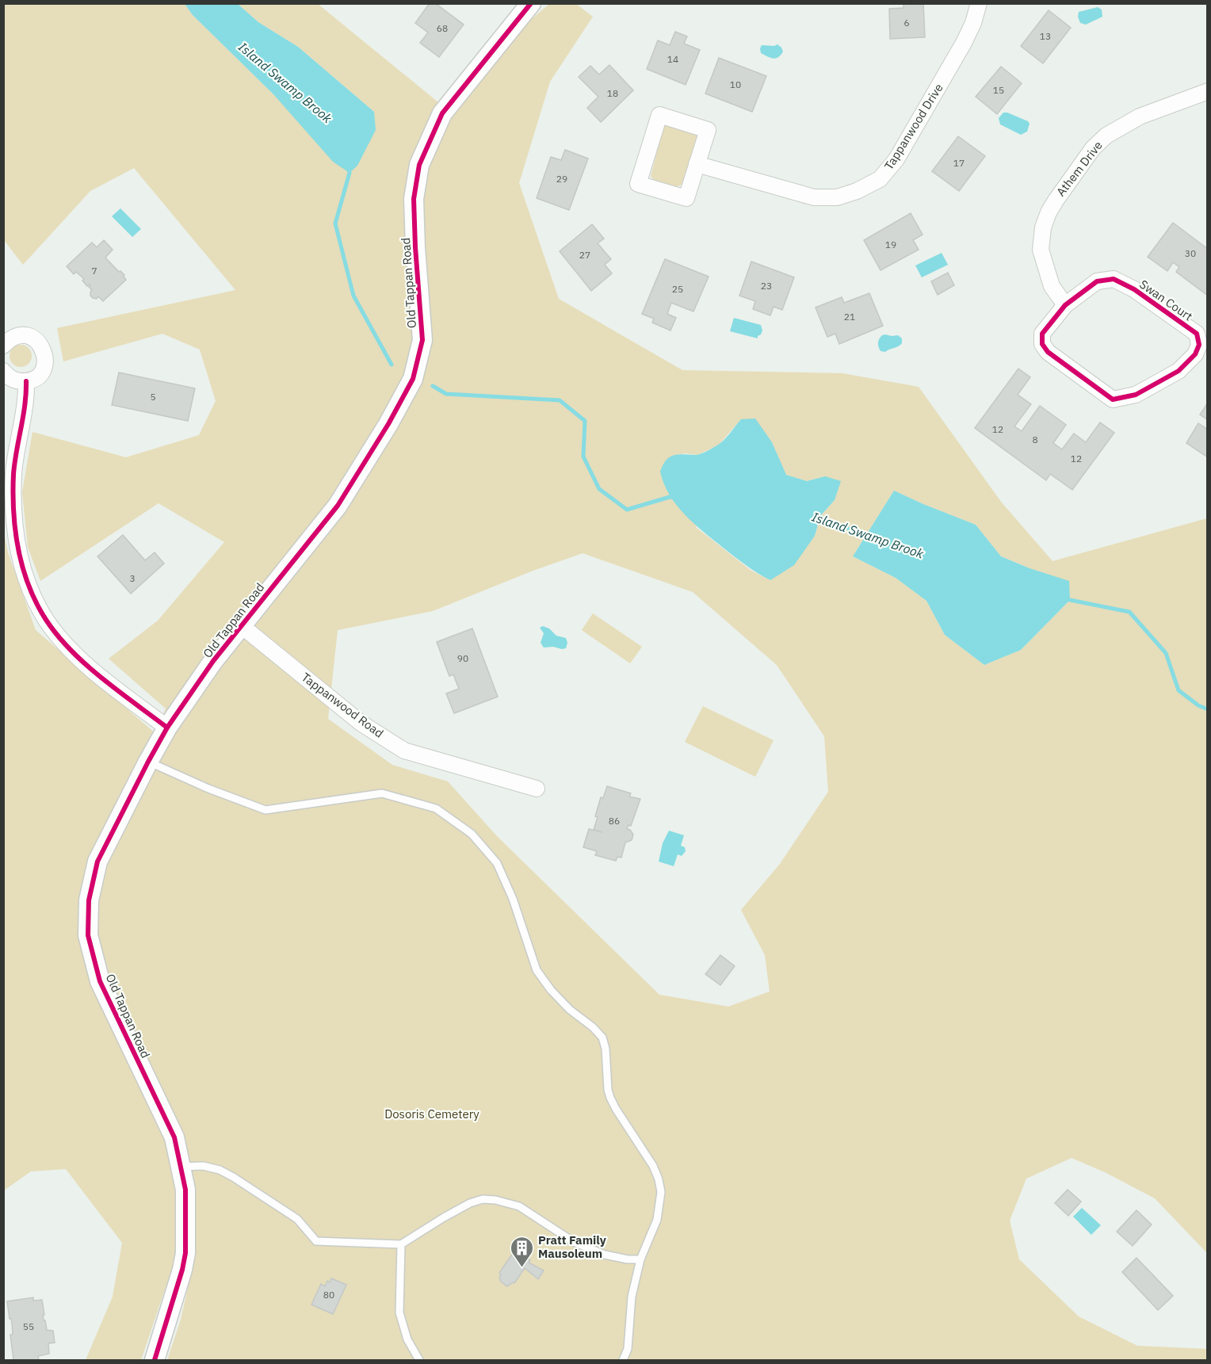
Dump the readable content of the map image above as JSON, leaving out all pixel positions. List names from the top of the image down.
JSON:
{
  "streets": {
    "street": [
      "Tappanwood Drive",
      "Athem Drive",
      "Old Tappan Road",
      "Swan Court",
      "Tappanwood Road"
    ]
  },
  "crossings": [
    ["Athem Drive", "Swan Court"],
    ["Old Tappan Road", "Tappanwood Road"]
  ],
  "water": ["Island Swamp Brook"],
  "parks": ["Dosoris Cemetery"],
  "places": {
    "building": ["Pratt Family Mausoleum"]
  },
  "house_numbers": [
    "6",
    "68",
    "13",
    "14",
    "10",
    "15",
    "18",
    "17",
    "29",
    "19",
    "30",
    "27",
    "7",
    "23",
    "25",
    "21",
    "5",
    "12",
    "8",
    "12",
    "3",
    "90",
    "86",
    "80",
    "55"
  ]
}
